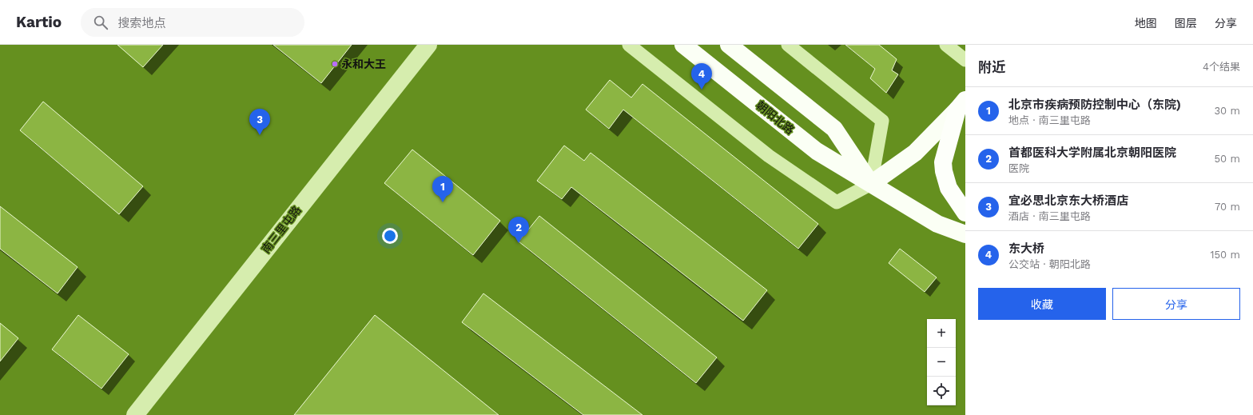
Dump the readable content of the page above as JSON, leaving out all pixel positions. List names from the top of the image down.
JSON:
{
  "streets": {
    "main road": ["朝阳北路"],
    "street": ["南三里屯路"]
  },
  "places": ["永和大王"],
  "page": {
    "header": "Kartio",
    "search": "搜索地点",
    "nav": ["地图", "图层", "分享"],
    "heading": ["附近", "4个结果"],
    "pins": [
      "4",
      "3",
      "1",
      "2"
    ],
    "list": [
      {
        "mark": "1",
        "name": "北京市疾病预防控制中心（东院)",
        "note": "地点 · 南三里屯路",
        "value": "30 m"
      },
      {
        "mark": "2",
        "name": "首都医科大学附属北京朝阳医院",
        "note": "医院",
        "value": "50 m"
      },
      {
        "mark": "3",
        "name": "宜必思北京东大桥酒店",
        "note": "酒店 · 南三里屯路",
        "value": "70 m"
      },
      {
        "mark": "4",
        "name": "东大桥",
        "note": "公交站 · 朝阳北路",
        "value": "150 m"
      }
    ],
    "buttons": ["收藏", "分享"],
    "map_buttons": ["+", "−"]
  }
}
